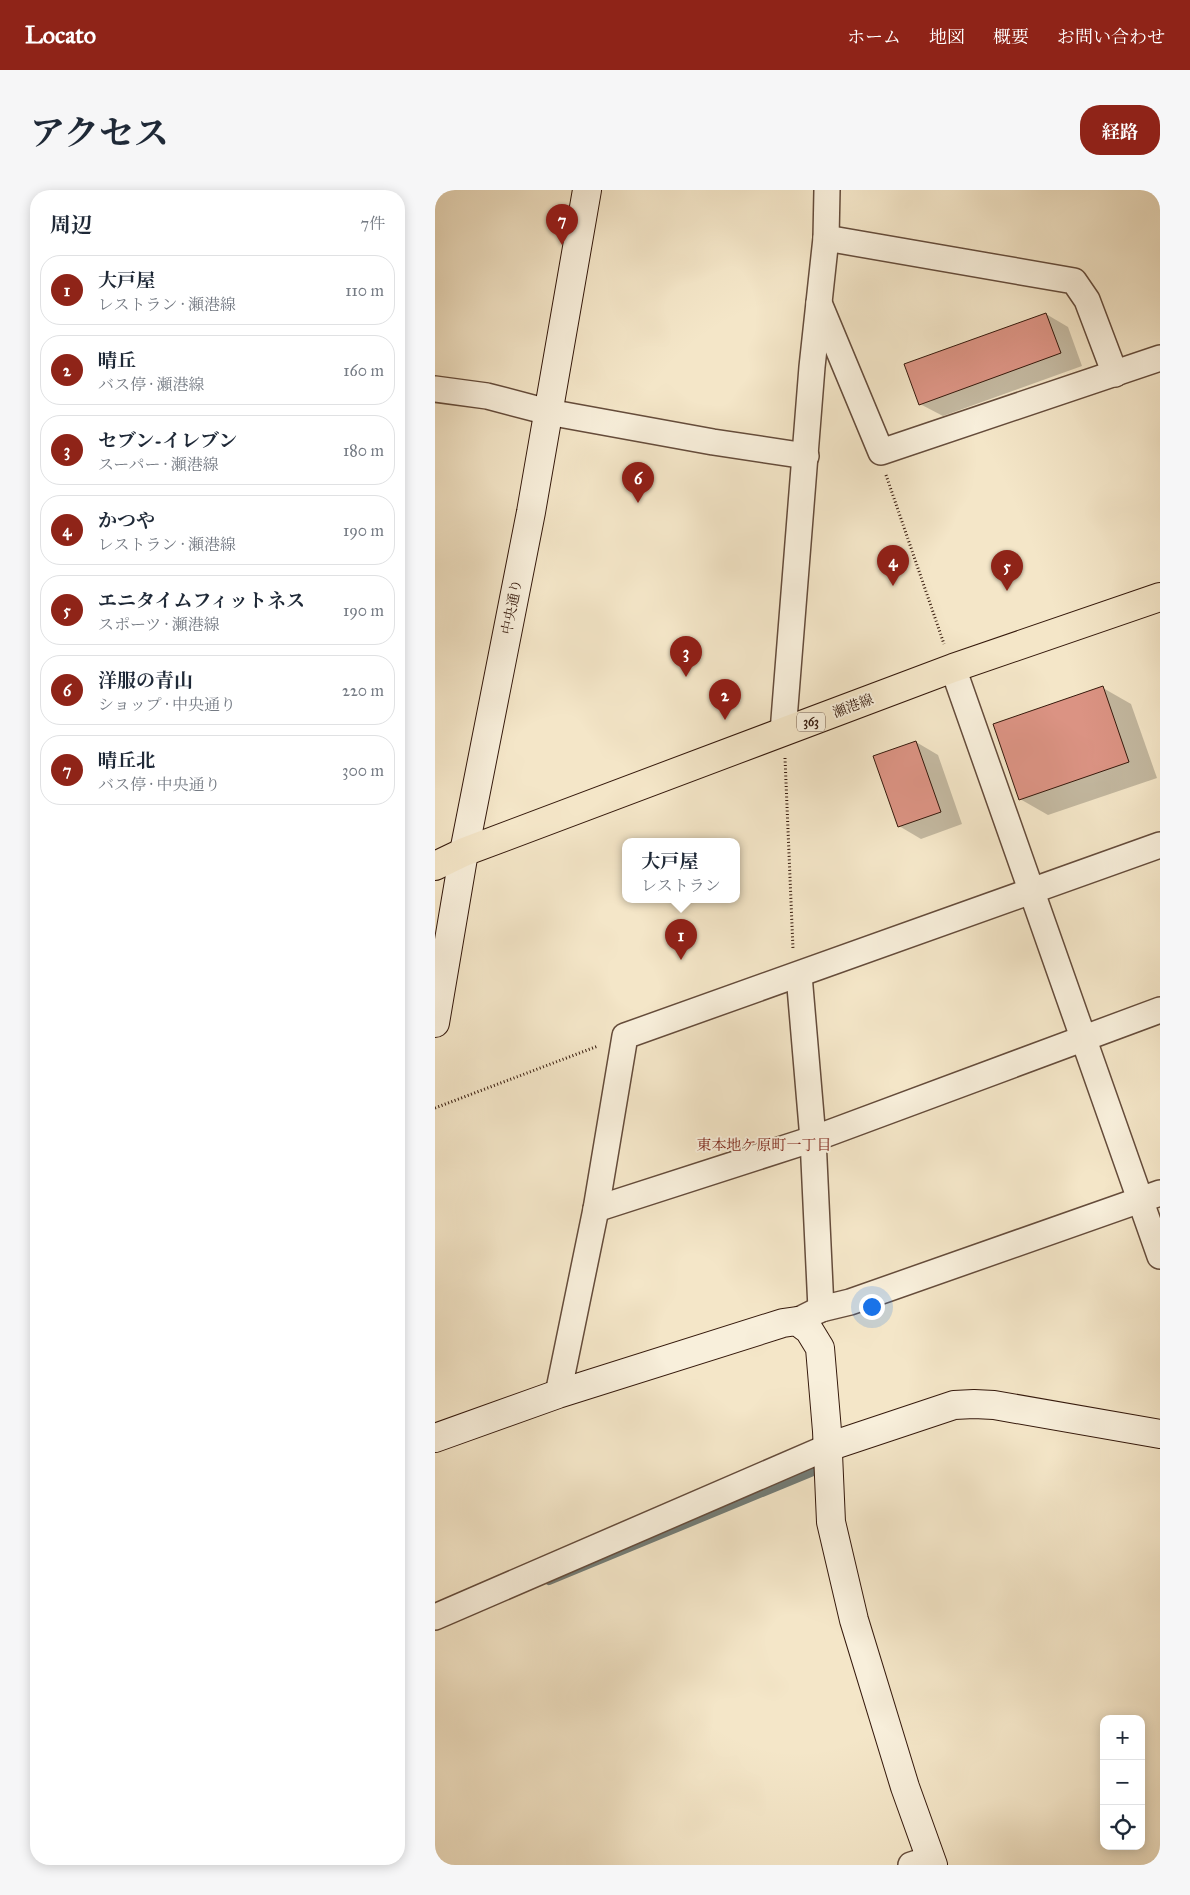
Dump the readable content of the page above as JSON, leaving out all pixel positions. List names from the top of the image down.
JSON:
{
  "streets": {
    "highway": ["瀬港線", "363"],
    "street": ["中央通り"]
  },
  "crossings": [
    ["中央通り", "瀬港線"]
  ],
  "districts": ["東本地ケ原町一丁目"],
  "page": {
    "header": "Locato",
    "nav": [
      "ホーム",
      "地図",
      "概要",
      "お問い合わせ"
    ],
    "title": "アクセス",
    "buttons": "経路",
    "heading": ["周辺", "7件"],
    "pins": [
      "7",
      "6",
      "4",
      "5",
      "3",
      "2",
      "1"
    ],
    "list": [
      {
        "mark": "1",
        "name": "大戸屋",
        "note": "レストラン · 瀬港線",
        "value": "110 m"
      },
      {
        "mark": "2",
        "name": "晴丘",
        "note": "バス停 · 瀬港線",
        "value": "160 m"
      },
      {
        "mark": "3",
        "name": "セブン-イレブン",
        "note": "スーパー · 瀬港線",
        "value": "180 m"
      },
      {
        "mark": "4",
        "name": "かつや",
        "note": "レストラン · 瀬港線",
        "value": "190 m"
      },
      {
        "mark": "5",
        "name": "エニタイムフィットネス",
        "note": "スポーツ · 瀬港線",
        "value": "190 m"
      },
      {
        "mark": "6",
        "name": "洋服の青山",
        "note": "ショップ · 中央通り",
        "value": "220 m"
      },
      {
        "mark": "7",
        "name": "晴丘北",
        "note": "バス停 · 中央通り",
        "value": "300 m"
      }
    ],
    "popup": ["大戸屋", "レストラン"],
    "map_buttons": ["+", "−"]
  }
}
